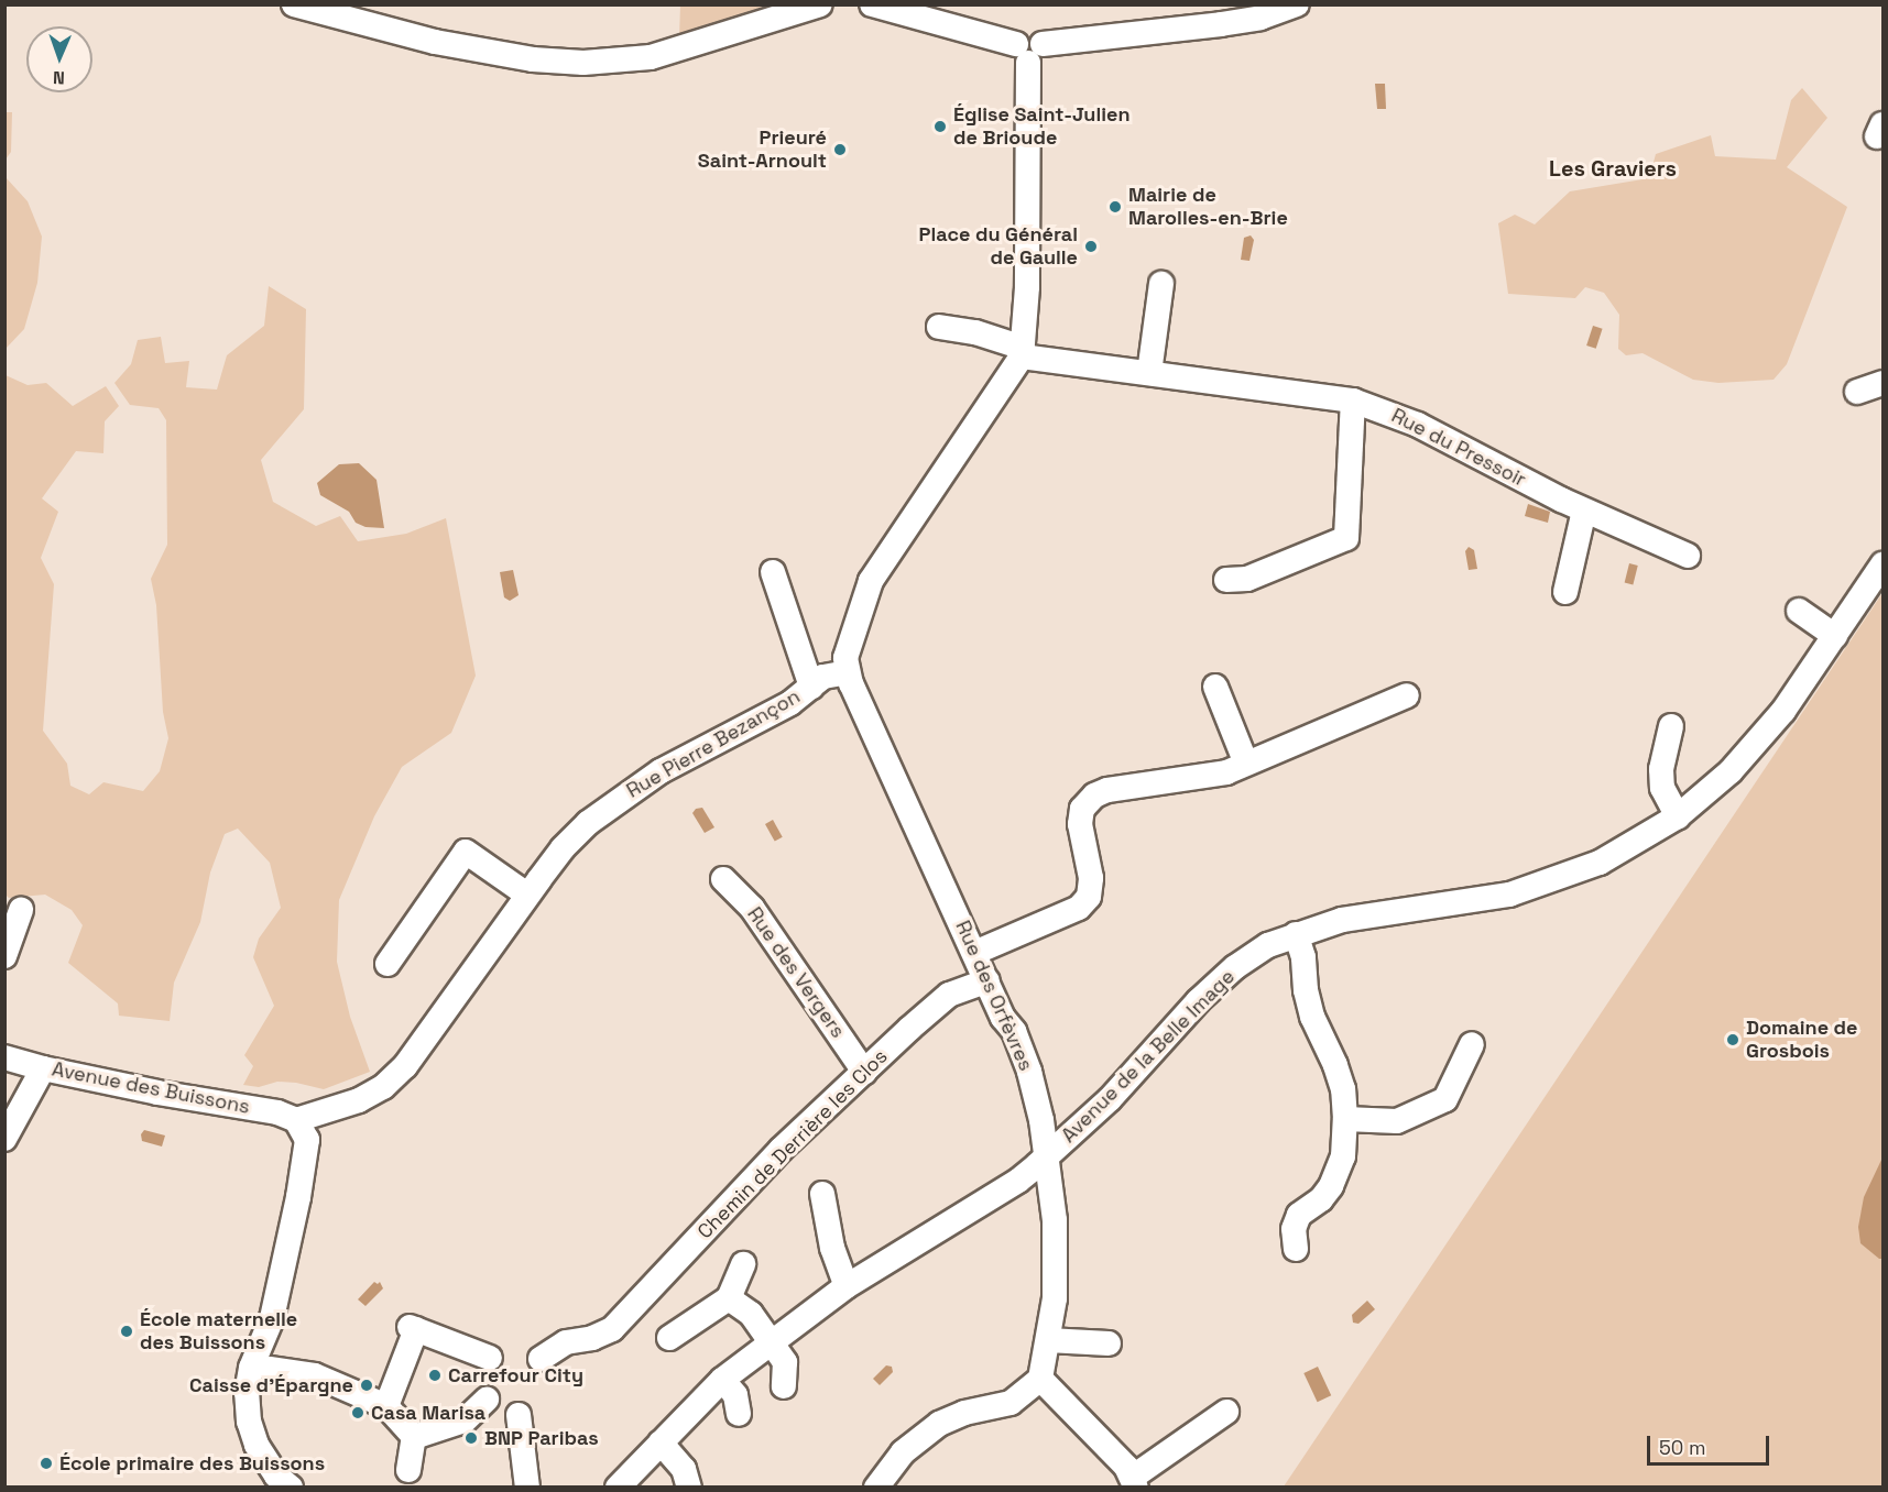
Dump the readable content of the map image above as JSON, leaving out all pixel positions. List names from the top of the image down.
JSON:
{
  "streets": {
    "street": [
      "Rue du Pressoir",
      "Rue Pierre Bezançon",
      "Rue des Vergers",
      "Rue des Orfèvres",
      "Avenue de la Belle Image",
      "Avenue des Buissons",
      "Chemin de Derrière les Clos"
    ]
  },
  "crossings": [
    ["Rue Pierre Bezançon", "Rue des Orfèvres"],
    ["Rue Pierre Bezançon", "Avenue des Buissons"],
    ["Rue des Vergers", "Chemin de Derrière les Clos"],
    ["Rue des Orfèvres", "Avenue de la Belle Image"],
    ["Rue des Orfèvres", "Chemin de Derrière les Clos"]
  ],
  "districts": ["Les Graviers"],
  "places": [
    "Église Saint-Julien de Brioude",
    "Prieuré Saint-Arnoult",
    "Mairie de Marolles-en-Brie",
    "Place du Général de Gaulle",
    "Domaine de Grosbois",
    "École maternelle des Buissons",
    "Carrefour City",
    "Caisse d'Épargne",
    "Casa Marisa",
    "BNP Paribas",
    "École primaire des Buissons"
  ],
  "scale_bar": "50 m",
  "north": "bottom"
}
